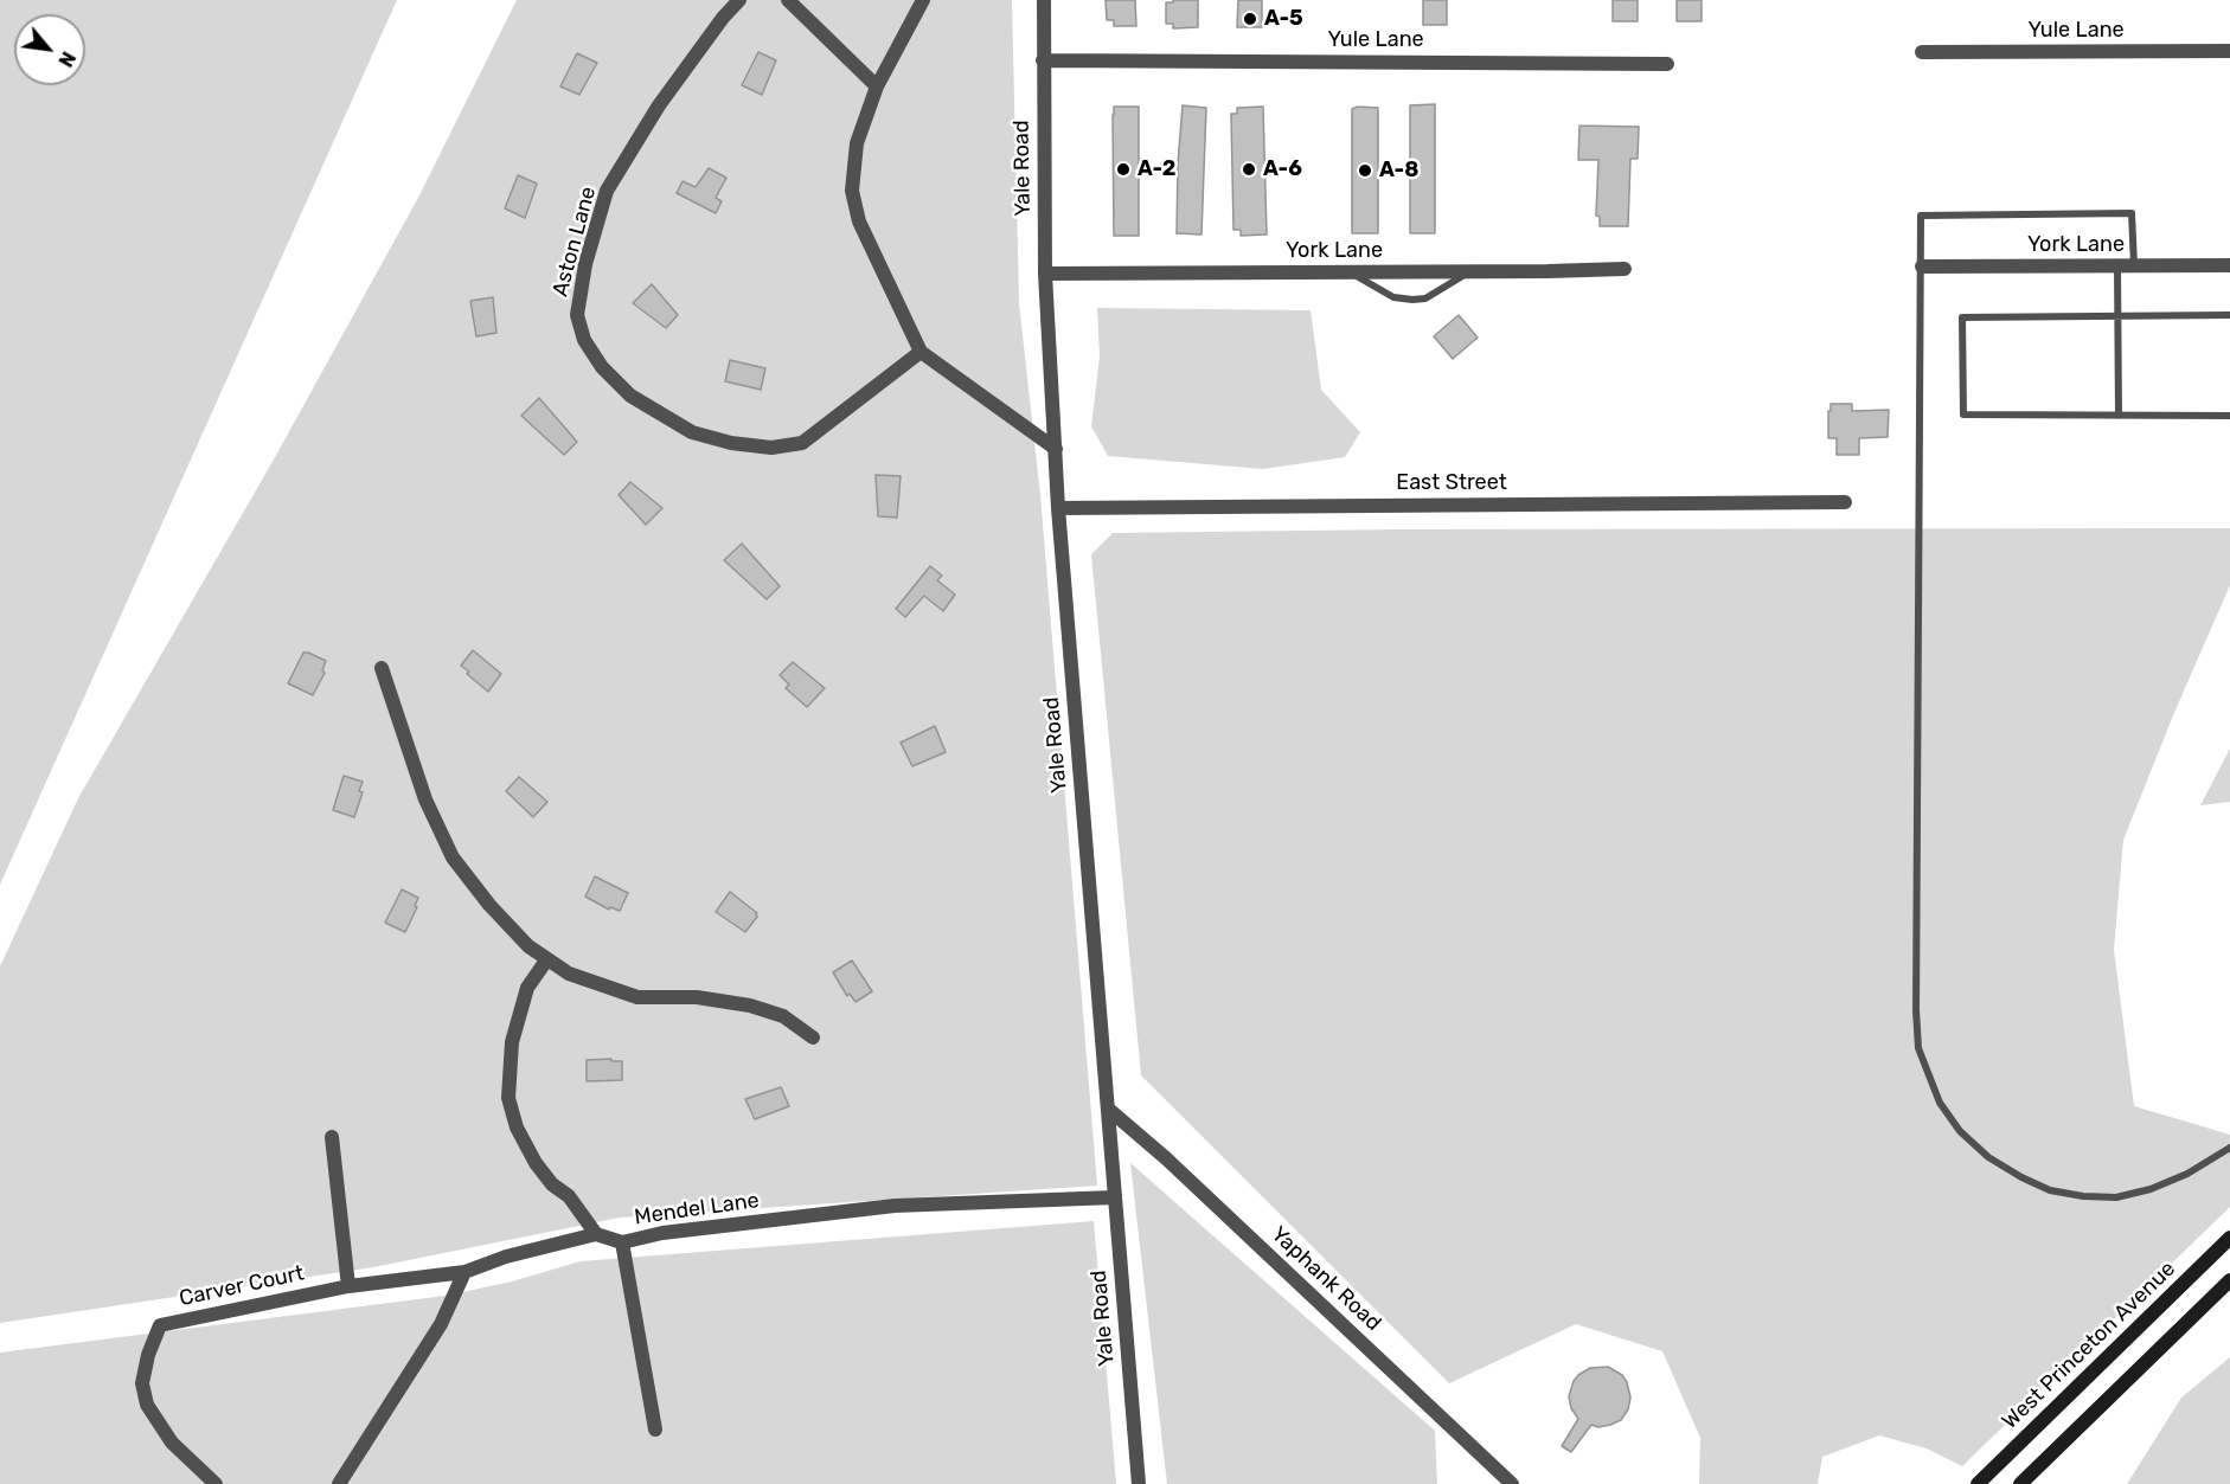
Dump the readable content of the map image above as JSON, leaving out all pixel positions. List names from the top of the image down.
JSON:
{
  "streets": {
    "street": [
      "Yule Lane",
      "Yale Road",
      "Aston Lane",
      "York Lane",
      "East Street",
      "Mendel Lane",
      "Yaphank Road",
      "Carver Court",
      "West Princeton Avenue"
    ]
  },
  "crossings": [
    ["Yule Lane", "Yale Road"],
    ["Yale Road", "York Lane"],
    ["Yale Road", "East Street"],
    ["Yale Road", "Mendel Lane"],
    ["Yale Road", "Yaphank Road"],
    ["Mendel Lane", "Carver Court"]
  ],
  "places": [
    "A-5",
    "A-2",
    "A-6",
    "A-8"
  ],
  "north": "bottom right"
}
